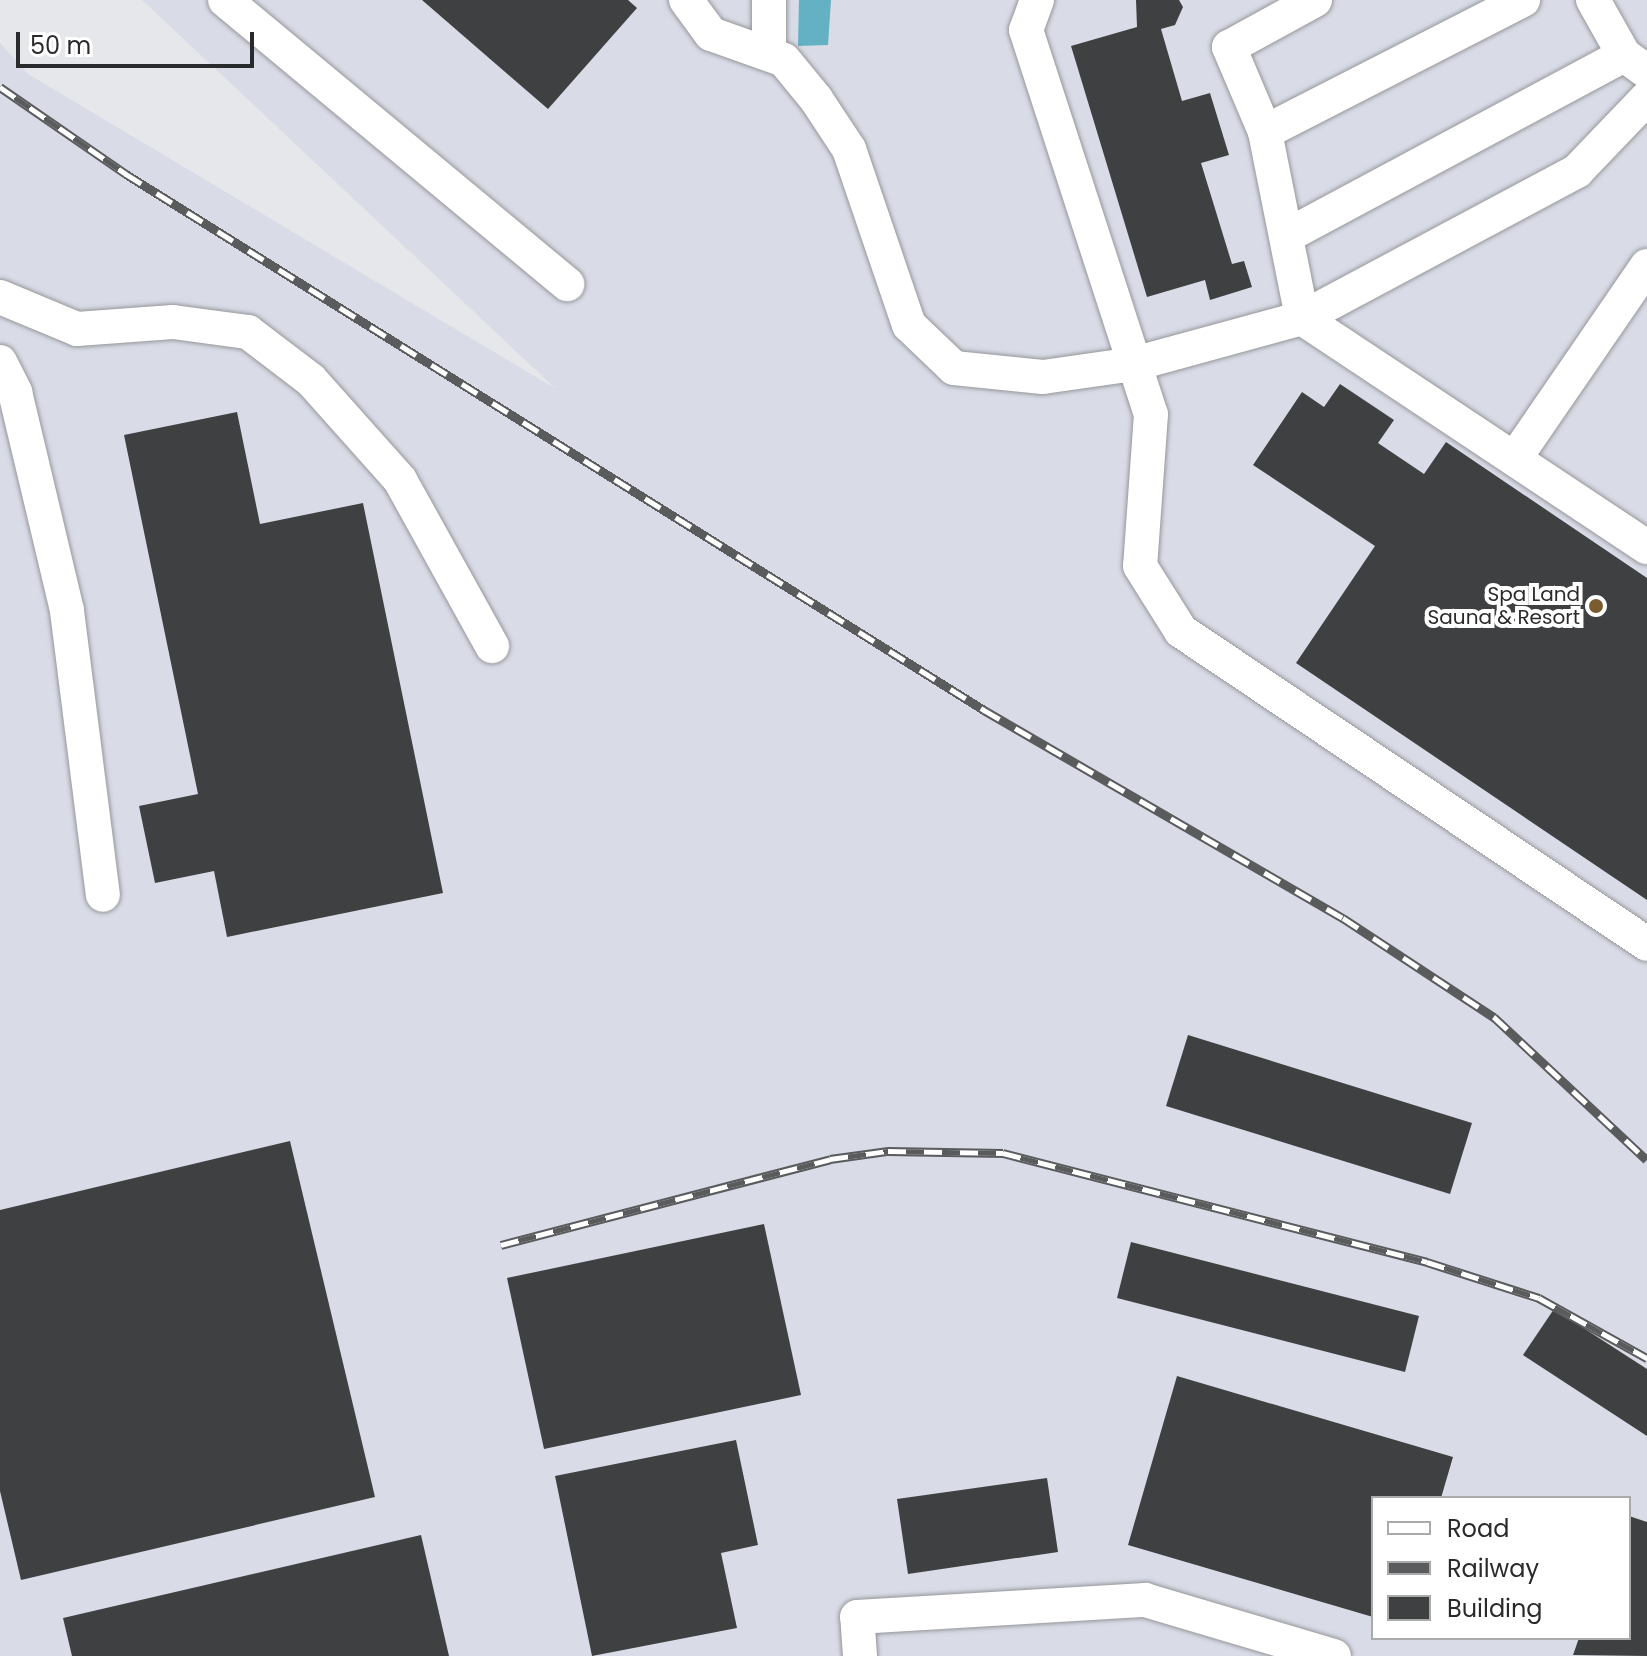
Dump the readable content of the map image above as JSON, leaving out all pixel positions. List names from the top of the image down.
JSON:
{
  "places": ["Spa Land Sauna & Resort"],
  "legend": ["Road", "Railway", "Building"],
  "scale_bar": "50 m"
}
